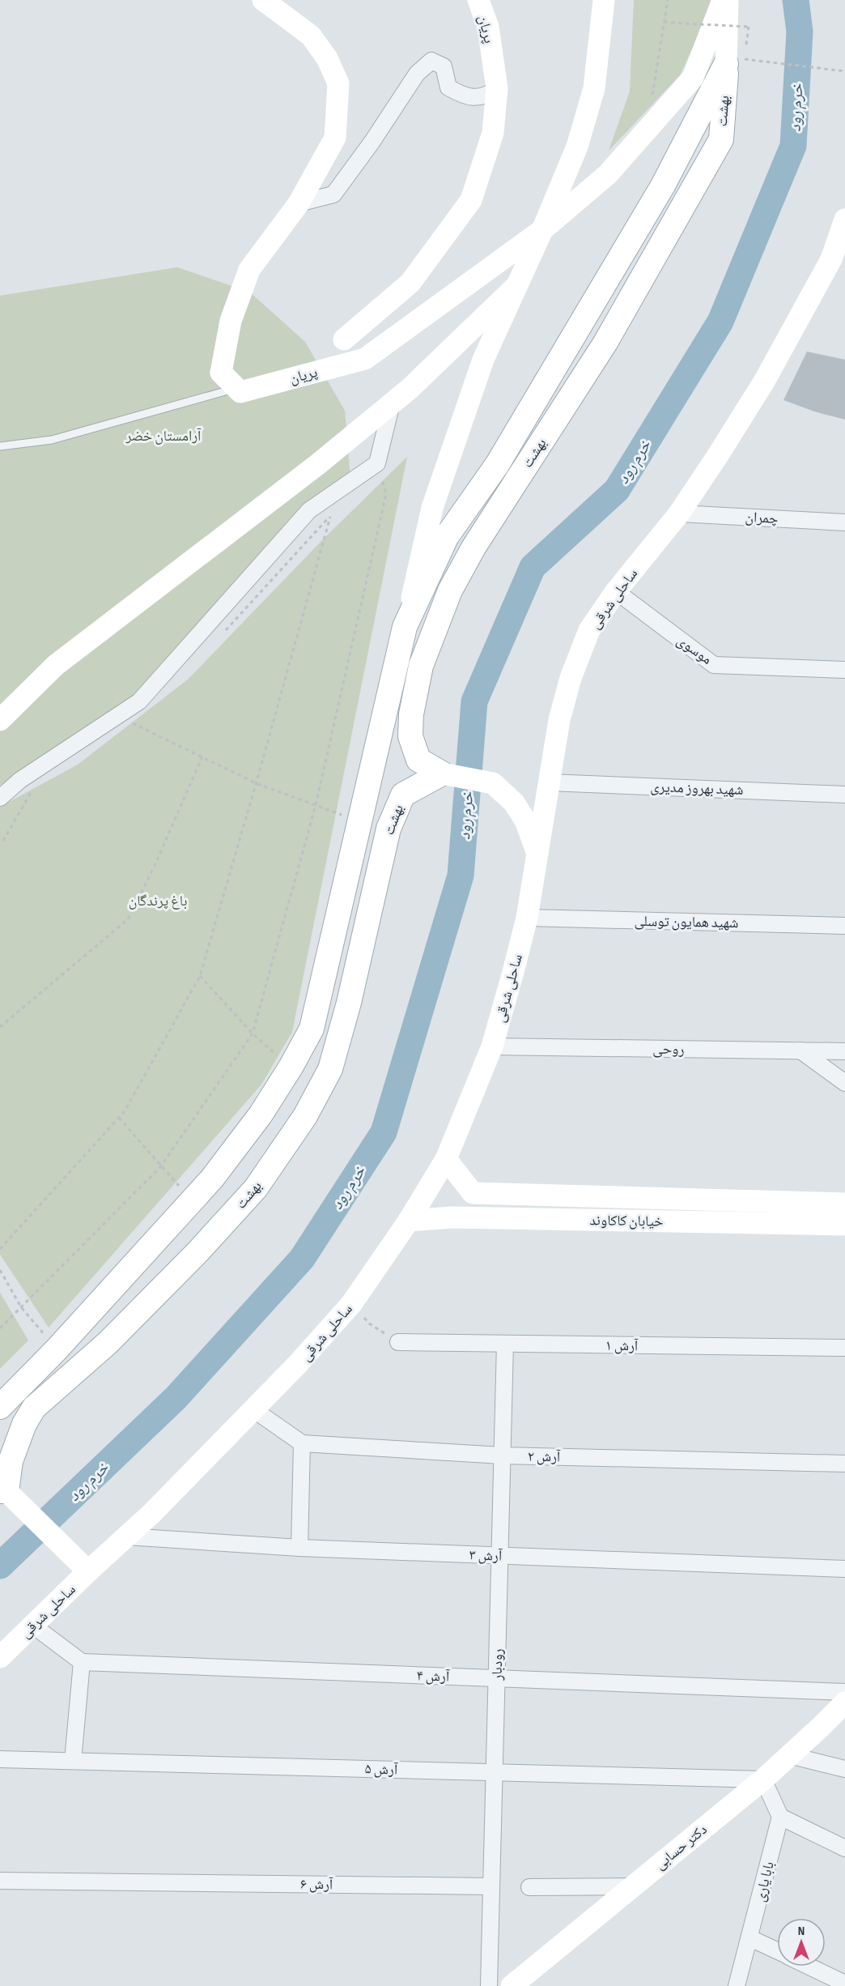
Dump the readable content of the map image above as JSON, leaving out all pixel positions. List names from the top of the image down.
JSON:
{
  "streets": {
    "main road": [
      "پریان",
      "بهشت",
      "ساحلی شرقی",
      "خیابان کاکاوند",
      "دکتر حسابی"
    ],
    "street": [
      "چمران",
      "موسوی",
      "شهید بهروز مدیری",
      "شهید همایون توسلی",
      "روحی",
      "آرش ۱",
      "آرش ۲",
      "آرش ۳",
      "رودبار",
      "آرش ۴",
      "آرش ۵",
      "بابا یاری",
      "آرش ۶"
    ]
  },
  "crossings": [
    ["چمران", "ساحلی شرقی"],
    ["ساحلی شرقی", "موسوی"],
    ["ساحلی شرقی", "شهید بهروز مدیری"],
    ["ساحلی شرقی", "شهید همایون توسلی"],
    ["ساحلی شرقی", "روحی"],
    ["ساحلی شرقی", "خیابان کاکاوند"],
    ["ساحلی شرقی", "آرش ۳"],
    ["آرش ۱", "رودبار"],
    ["آرش ۲", "رودبار"],
    ["آرش ۳", "رودبار"],
    ["رودبار", "آرش ۴"],
    ["رودبار", "آرش ۵"],
    ["رودبار", "آرش ۶"],
    ["آرش ۵", "دکتر حسابی"]
  ],
  "water": ["خرم رود"],
  "parks": ["آرامستان خضر", "باغ پرندگان"],
  "north": "top"
}
